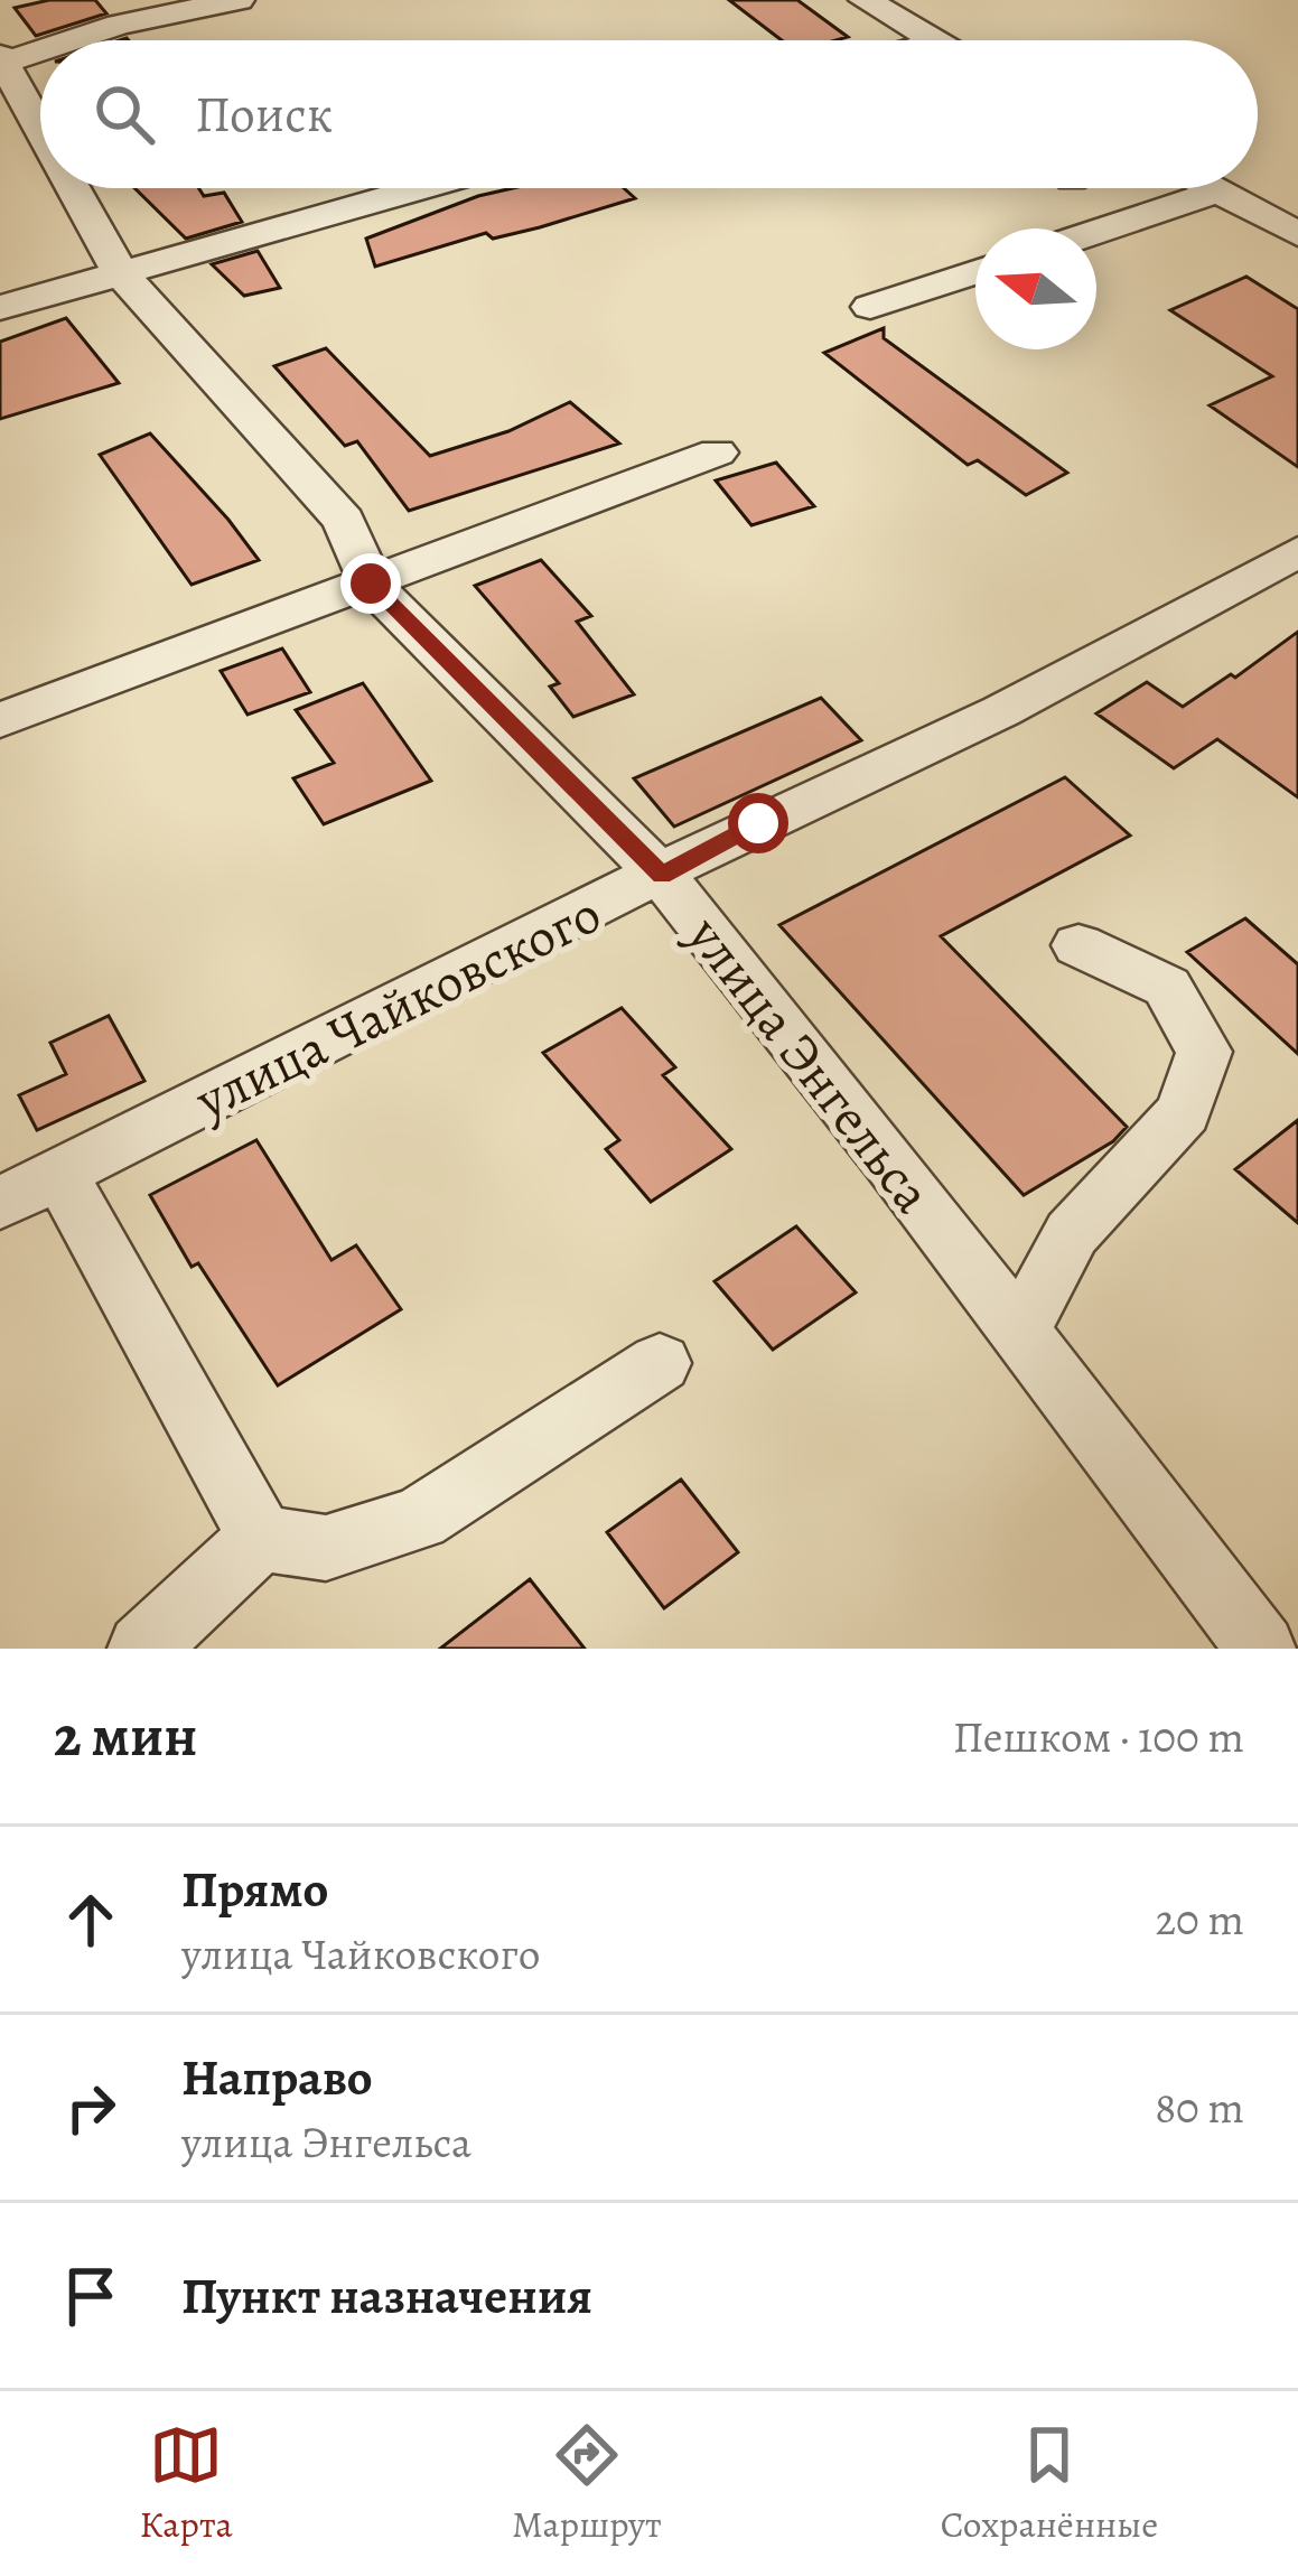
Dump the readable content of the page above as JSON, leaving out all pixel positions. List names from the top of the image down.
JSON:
{
  "streets": {
    "street": ["улица Чайковского", "улица Энгельса"]
  },
  "crossings": [
    ["улица Чайковского", "улица Энгельса"]
  ],
  "north": "left",
  "page": {
    "search": "Поиск",
    "heading": ["2 мин", "Пешком · 100 m"],
    "list": [
      ["Прямо", "улица Чайковского", "20 m"],
      ["Направо", "улица Энгельса", "80 m"],
      "Пункт назначения"
    ],
    "nav": ["Карта", "Маршрут", "Сохранённые"]
  }
}
